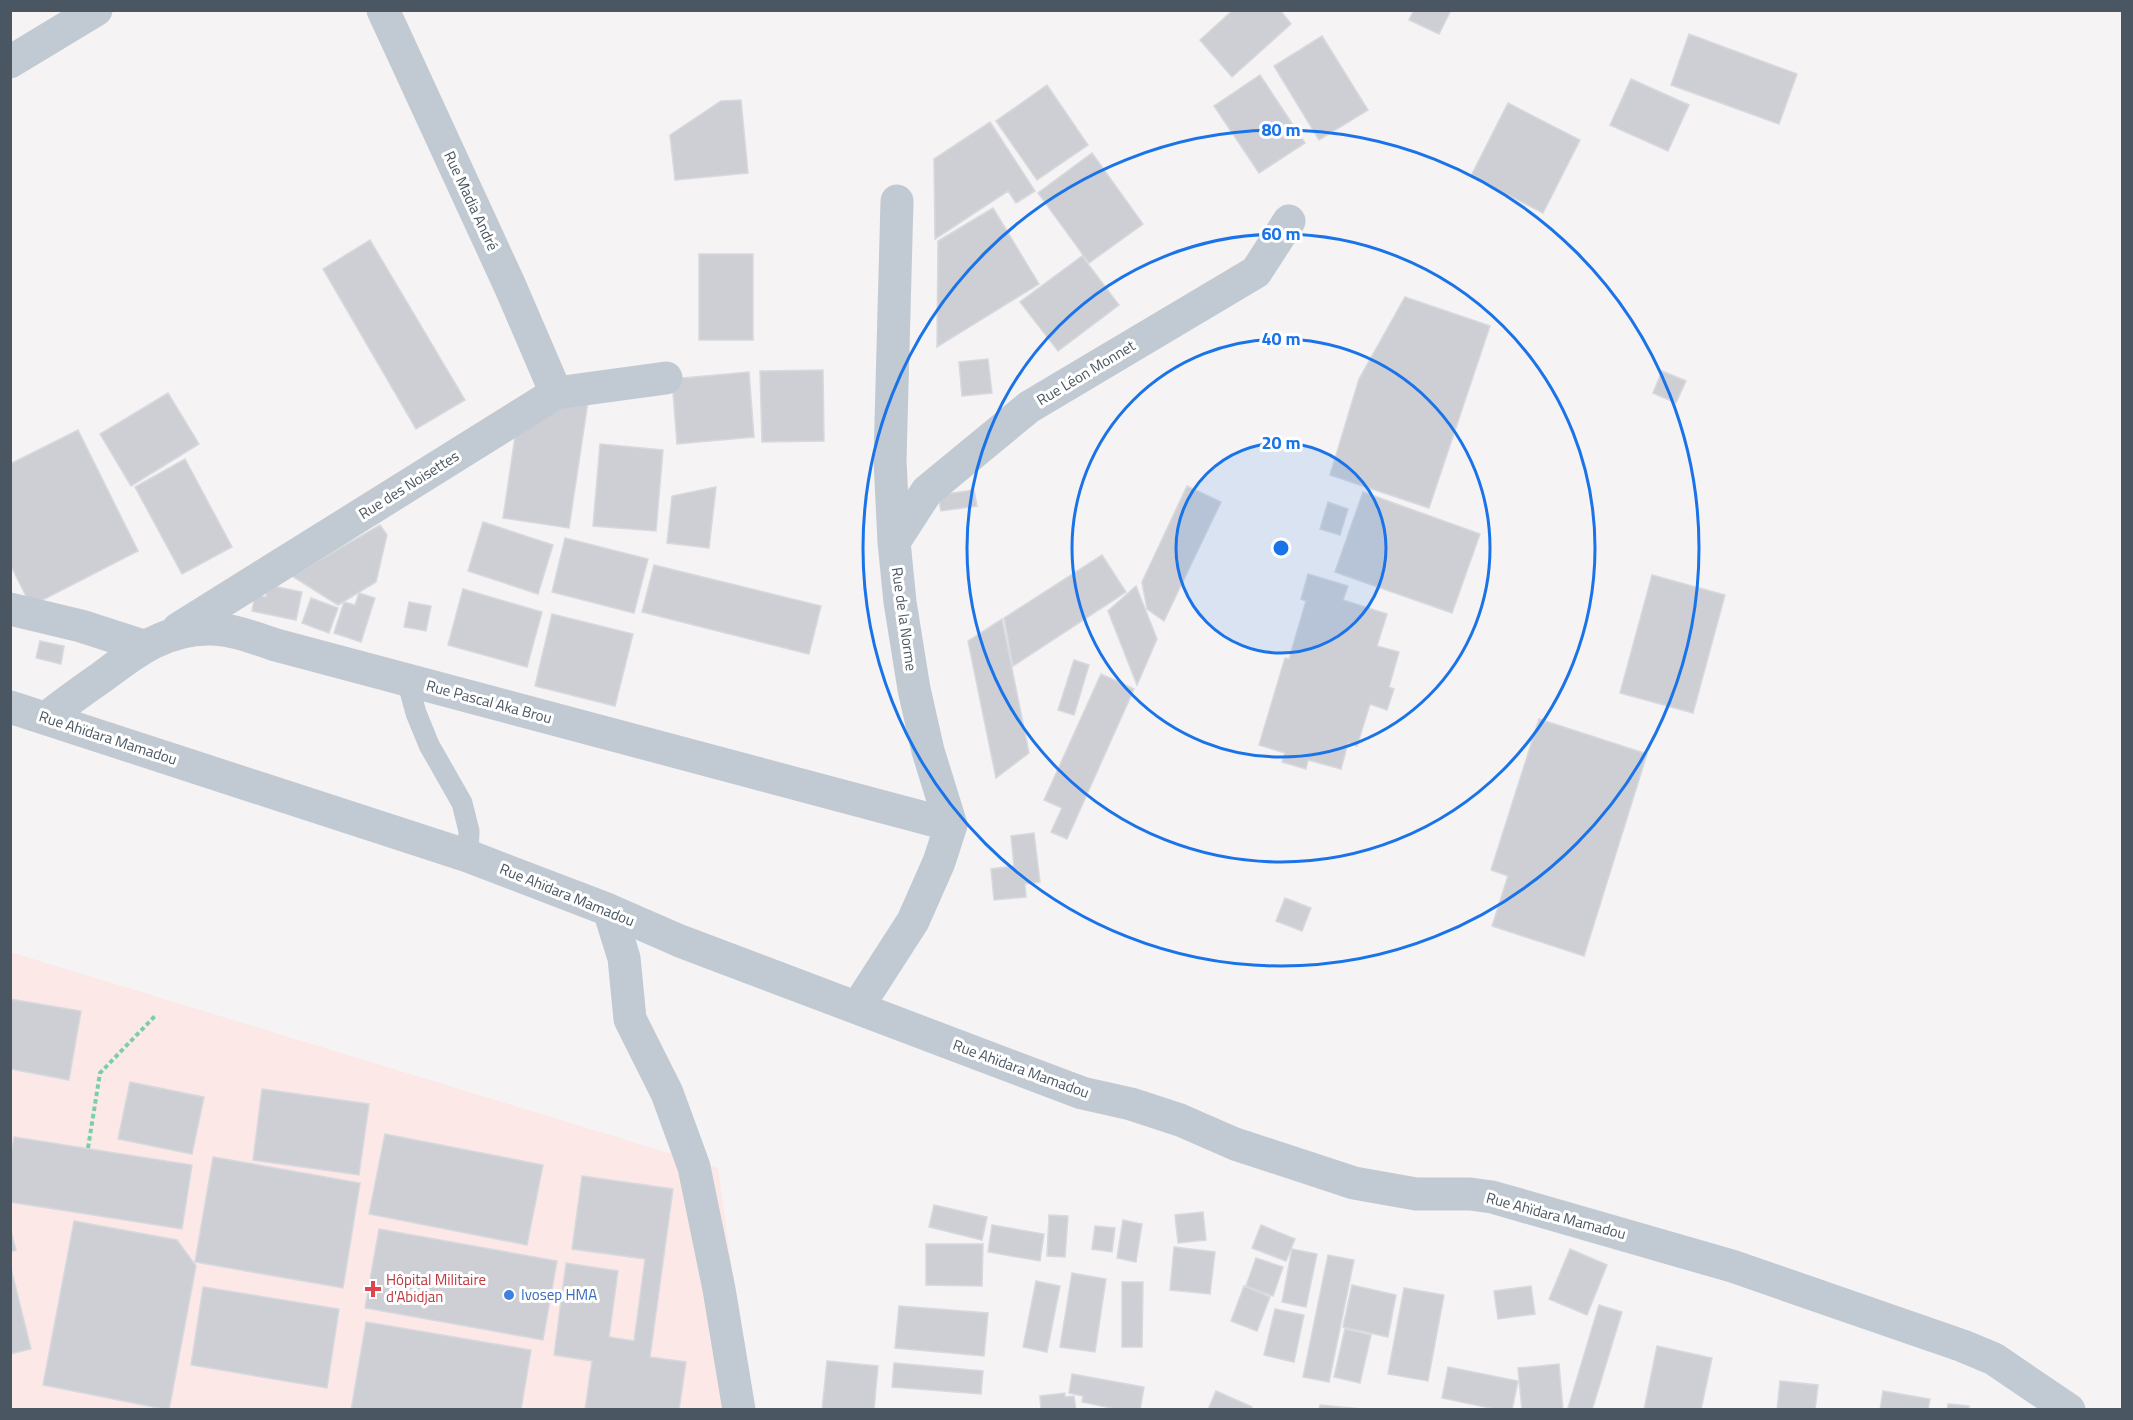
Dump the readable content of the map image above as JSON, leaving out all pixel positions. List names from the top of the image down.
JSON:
{
  "streets": {
    "street": [
      "Rue Madia André",
      "Rue Léon Monnet",
      "Rue des Noisettes",
      "Rue de la Norme",
      "Rue Pascal Aka Brou",
      "Rue Ahïdara Mamadou"
    ]
  },
  "crossings": [
    ["Rue Madia André", "Rue des Noisettes"],
    ["Rue Léon Monnet", "Rue de la Norme"],
    ["Rue des Noisettes", "Rue Pascal Aka Brou"],
    ["Rue de la Norme", "Rue Pascal Aka Brou"],
    ["Rue Pascal Aka Brou", "Rue Ahïdara Mamadou"]
  ],
  "places": {
    "health": ["Hôpital Militaire d'Abidjan"],
    "other": ["Ivosep HMA"]
  },
  "rings": [
    "80 m",
    "60 m",
    "40 m",
    "20 m"
  ]
}
